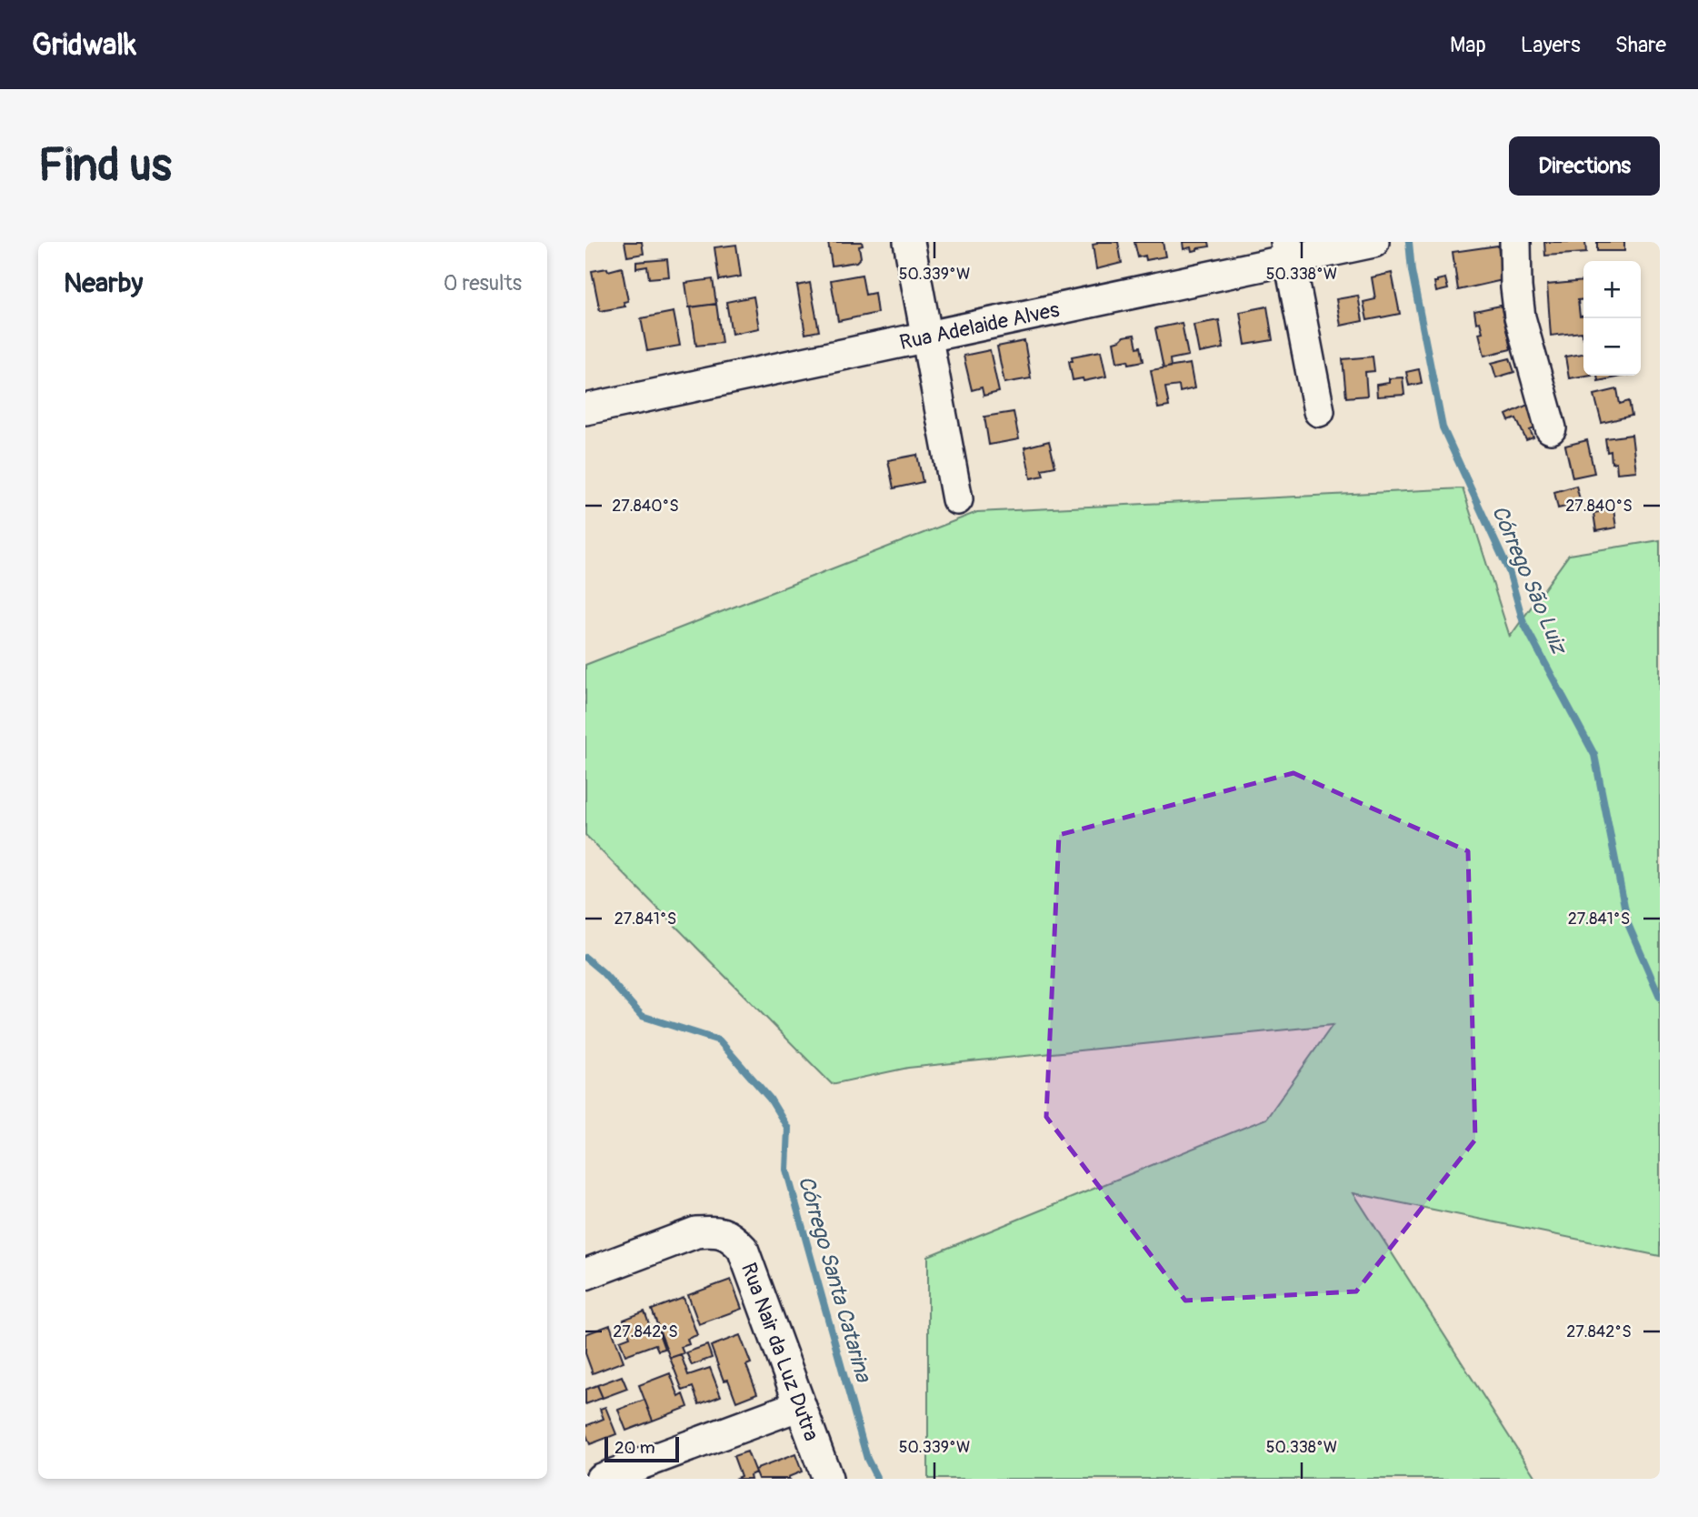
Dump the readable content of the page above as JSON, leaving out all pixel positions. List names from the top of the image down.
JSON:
{
  "streets": {
    "street": ["Rua Adelaide Alves", "Rua Nair da Luz Dutra"]
  },
  "water": ["Córrego São Luiz", "Córrego Santa Catarina"],
  "scale_bar": "20 m",
  "page": {
    "header": "Gridwalk",
    "nav": ["Map", "Layers", "Share"],
    "buttons": "Directions",
    "title": "Find us",
    "heading": ["Nearby", "0 results"],
    "map_buttons": ["+", "−"],
    "scale": "20 m"
  },
  "coordinates": [
    "50.339°W",
    "50.338°W",
    "27.840°S",
    "27.841°S",
    "27.842°S"
  ]
}
